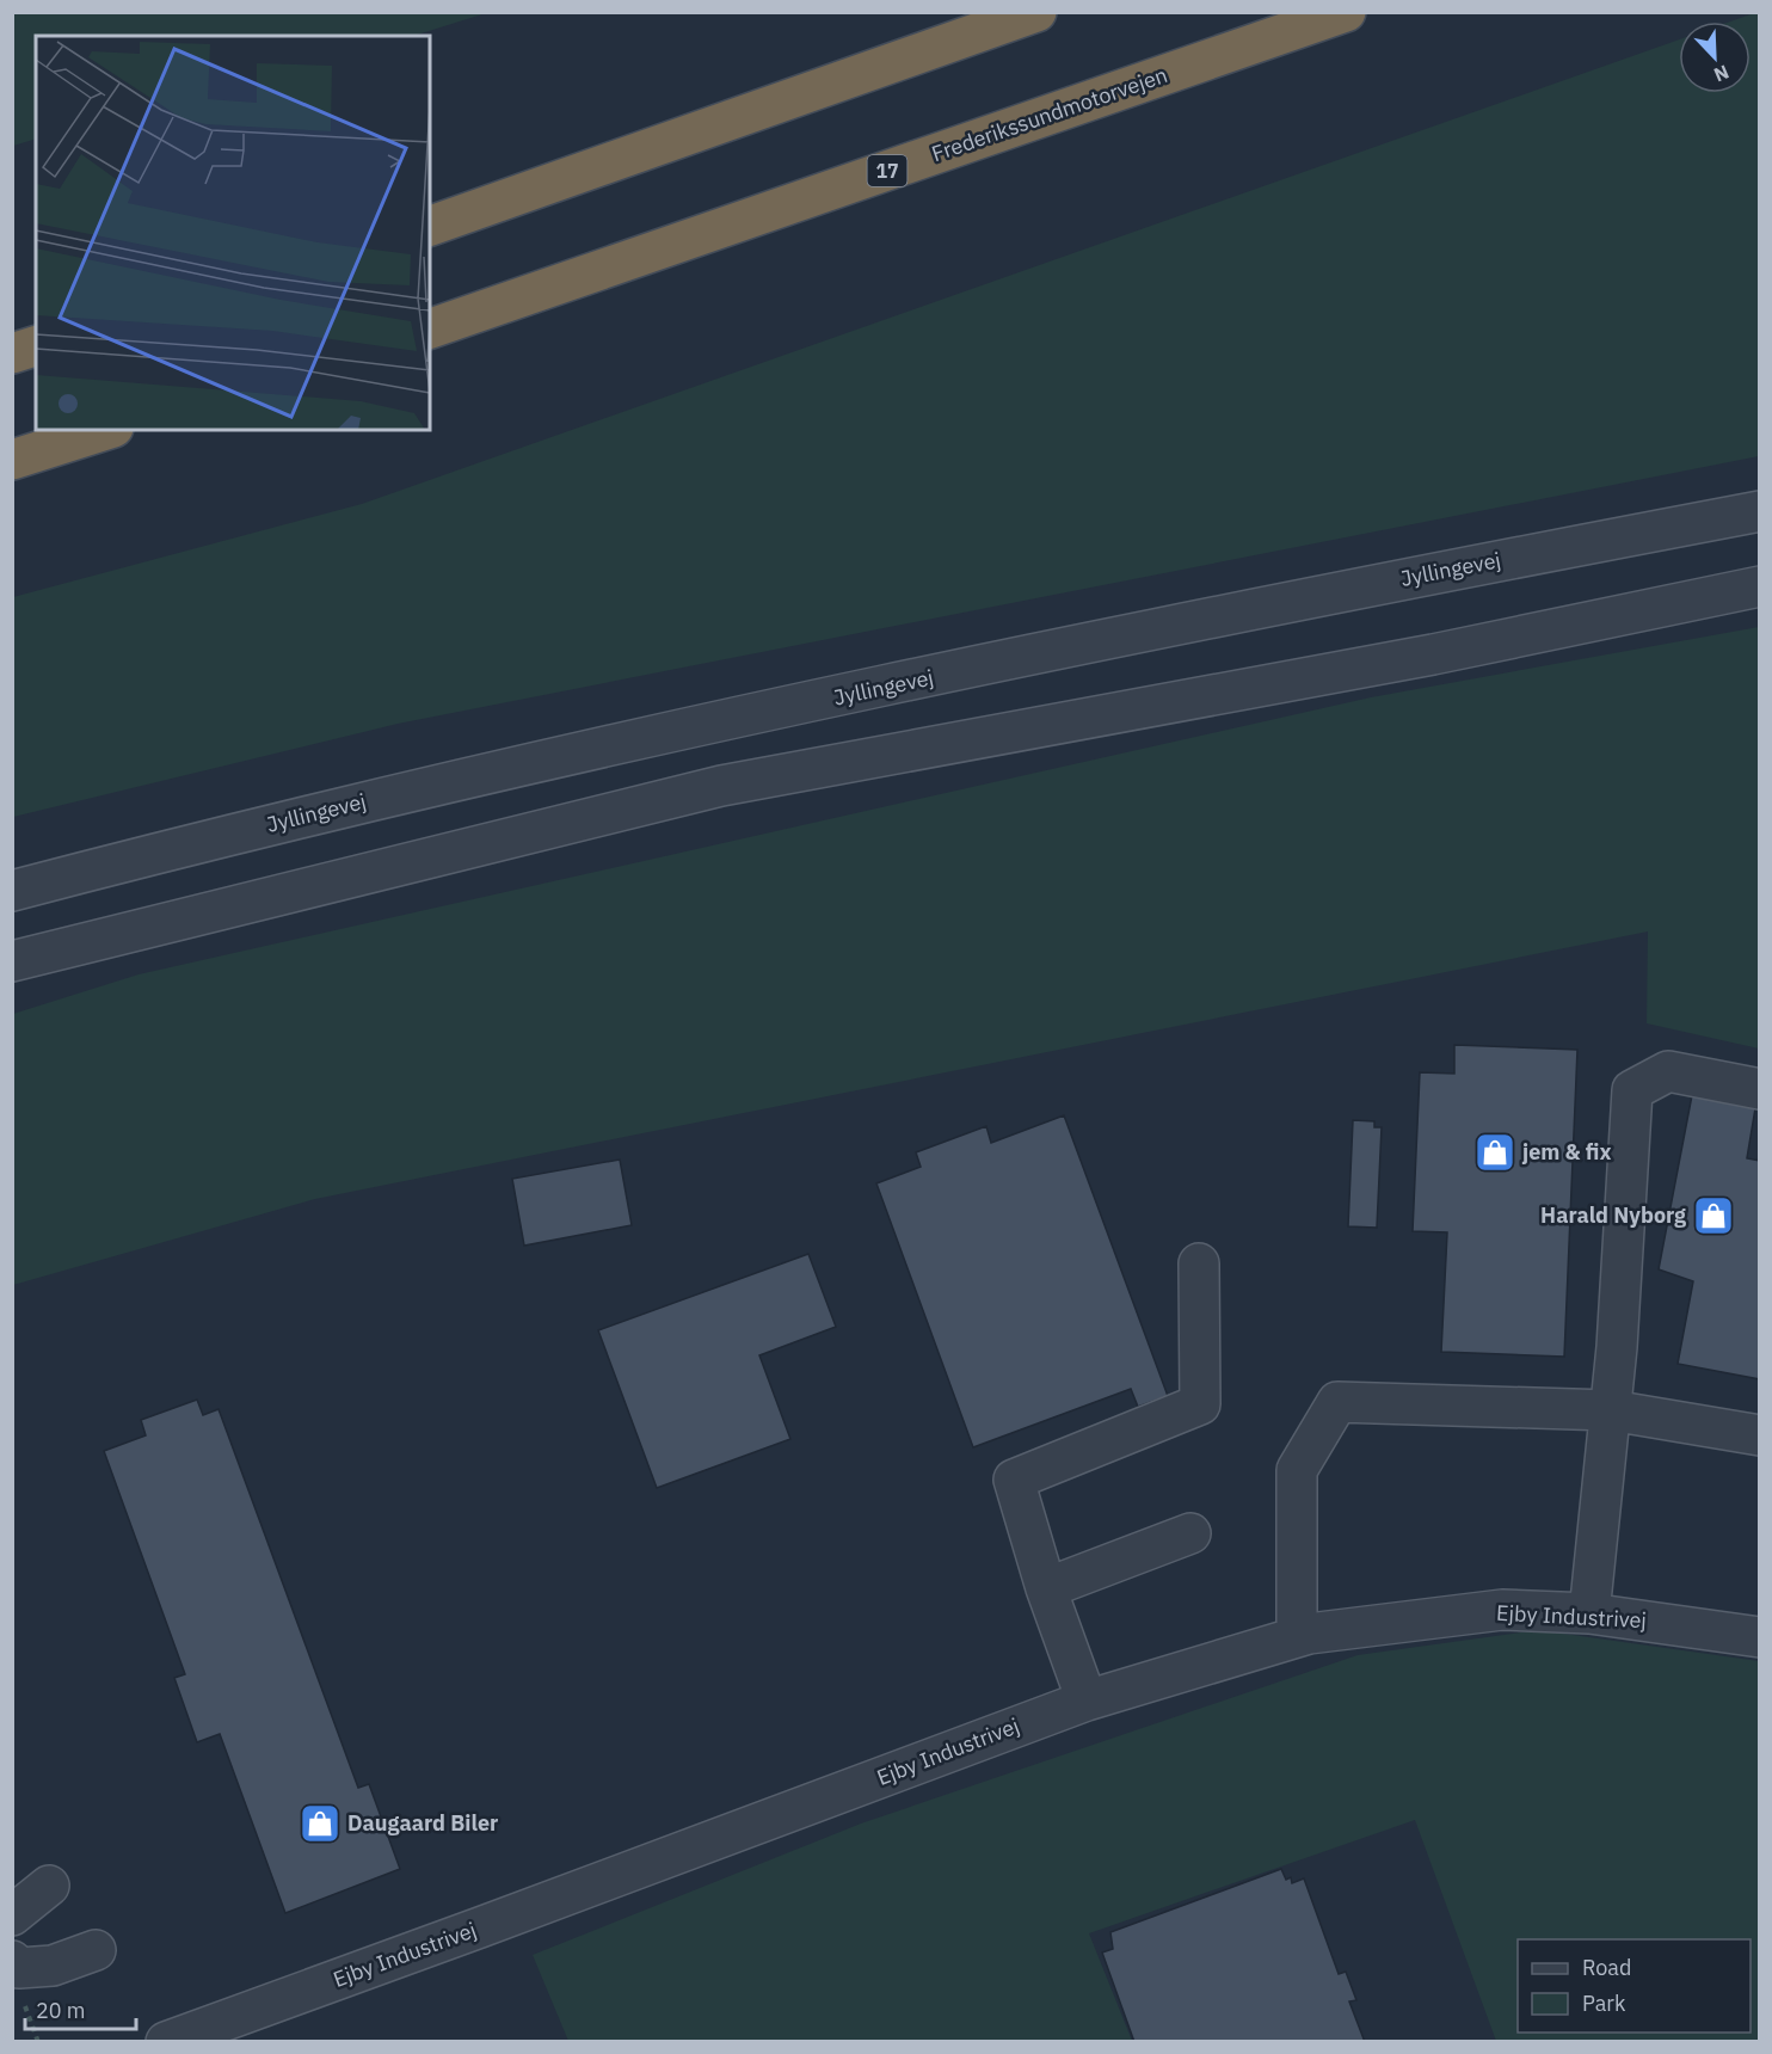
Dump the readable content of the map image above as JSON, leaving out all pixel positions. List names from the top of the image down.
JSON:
{
  "streets": {
    "highway": ["Frederikssundmotorvejen", "17"],
    "street": ["Jyllingevej", "Ejby Industrivej"]
  },
  "places": {
    "shop": ["jem & fix", "Harald Nyborg", "Daugaard Biler"]
  },
  "legend": ["Road", "Park"],
  "scale_bar": "20 m",
  "north": "bottom right"
}
